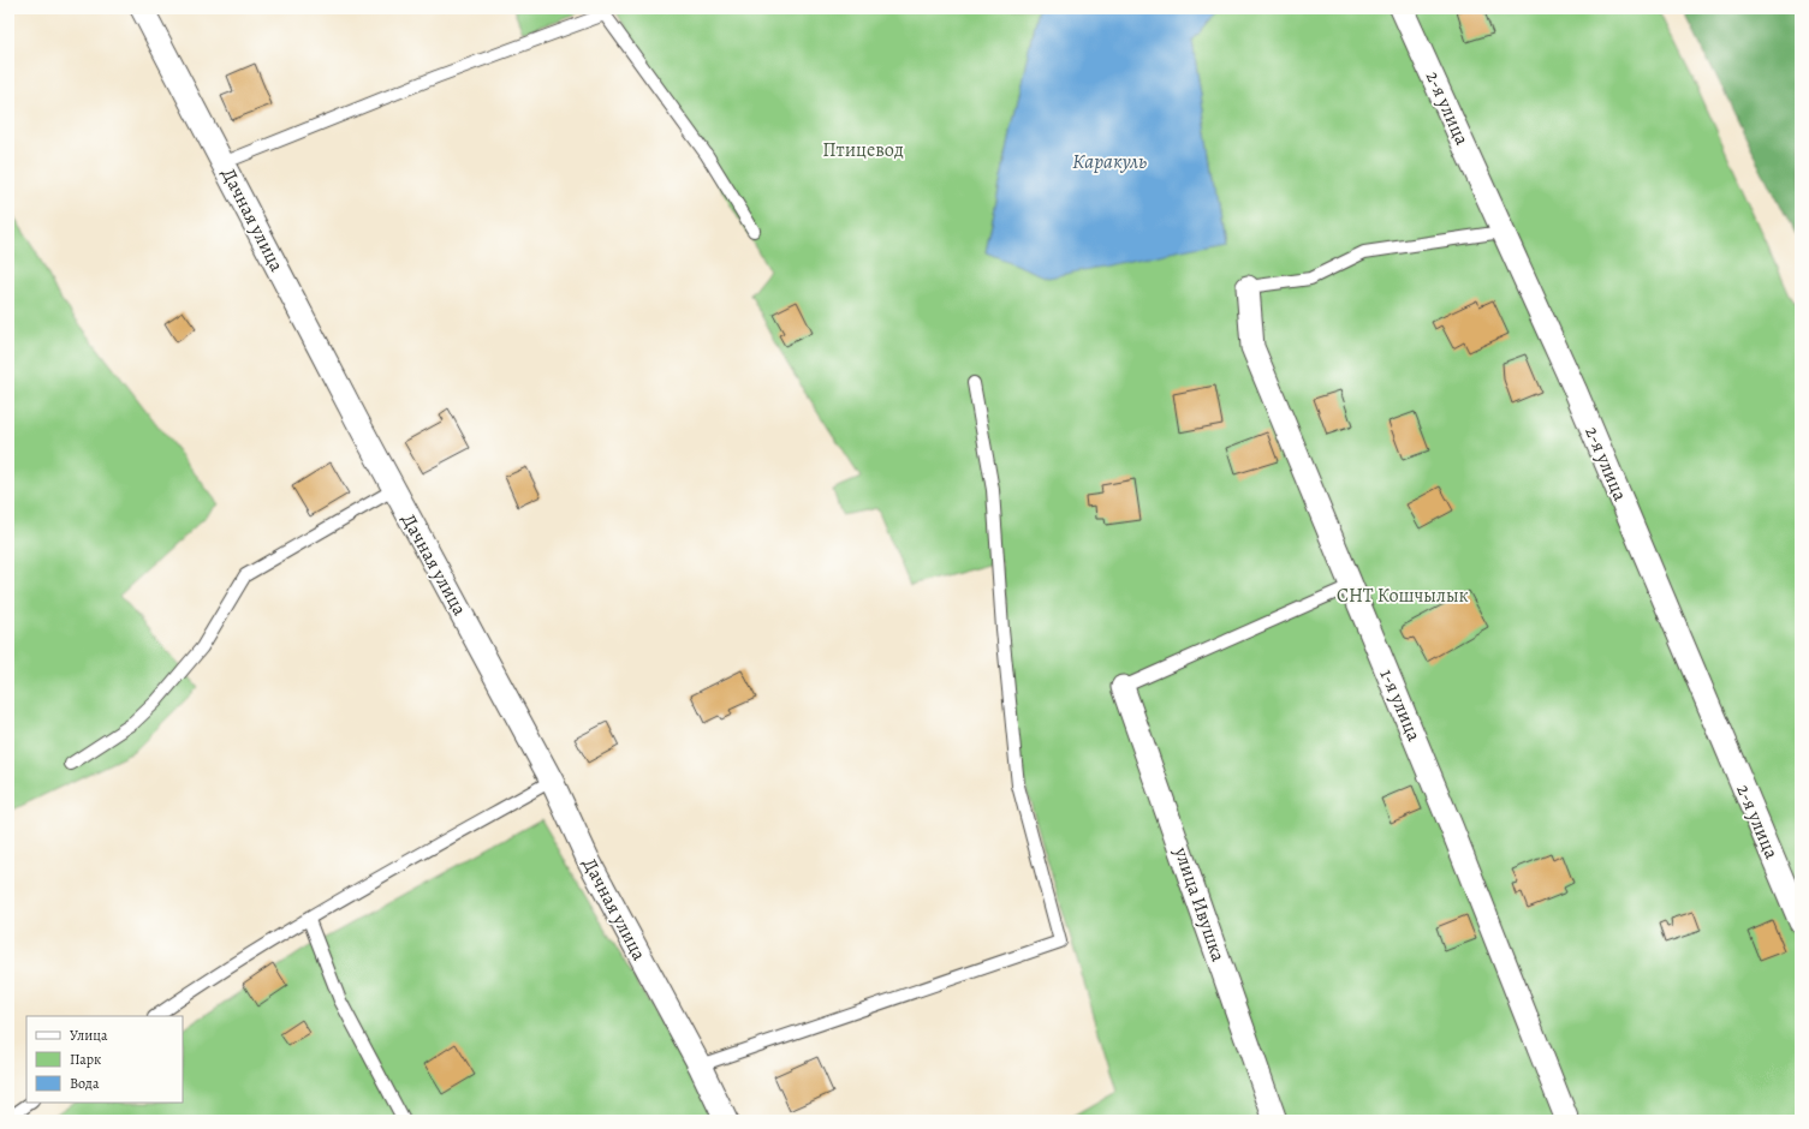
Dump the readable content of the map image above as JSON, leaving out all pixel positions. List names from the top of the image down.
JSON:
{
  "streets": {
    "street": [
      "2-я улица",
      "Дачная улица",
      "1-я улица",
      "улица Ивушка"
    ]
  },
  "water": ["Каракуль"],
  "parks": ["Птицевод", "СНТ Кошчылык"],
  "legend": ["Улица", "Парк", "Вода"]
}
